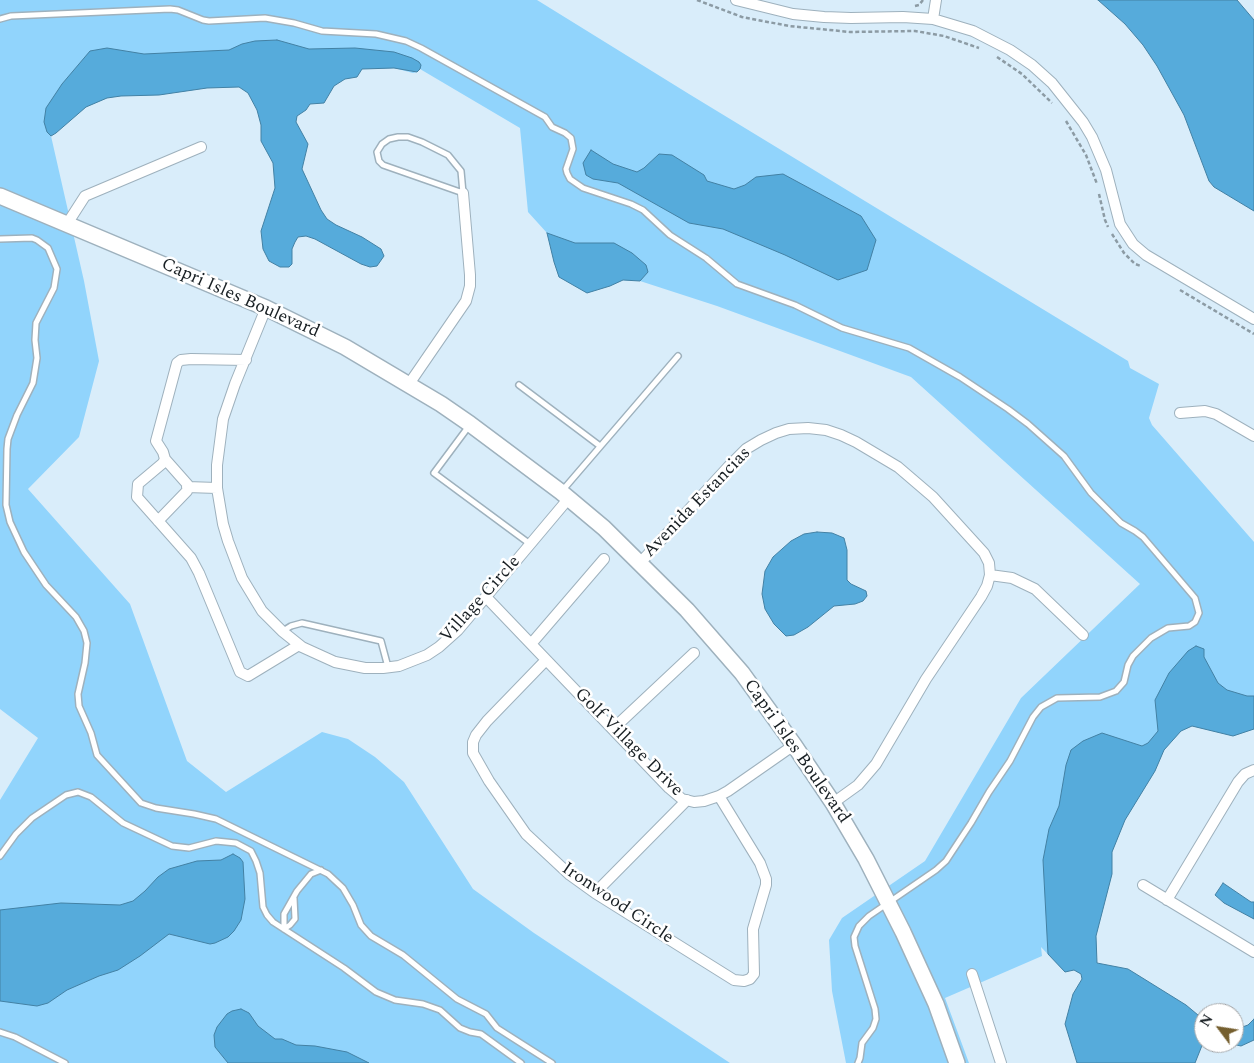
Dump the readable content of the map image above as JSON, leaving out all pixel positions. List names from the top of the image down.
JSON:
{
  "streets": {
    "street": [
      "Capri Isles Boulevard",
      "Avenida Estancias",
      "Village Circle",
      "Golf Village Drive",
      "Ironwood Circle"
    ]
  },
  "crossings": [
    ["Capri Isles Boulevard", "Avenida Estancias"],
    ["Capri Isles Boulevard", "Village Circle"],
    ["Capri Isles Boulevard", "Golf Village Drive"],
    ["Golf Village Drive", "Ironwood Circle"]
  ],
  "north": "top left"
}
